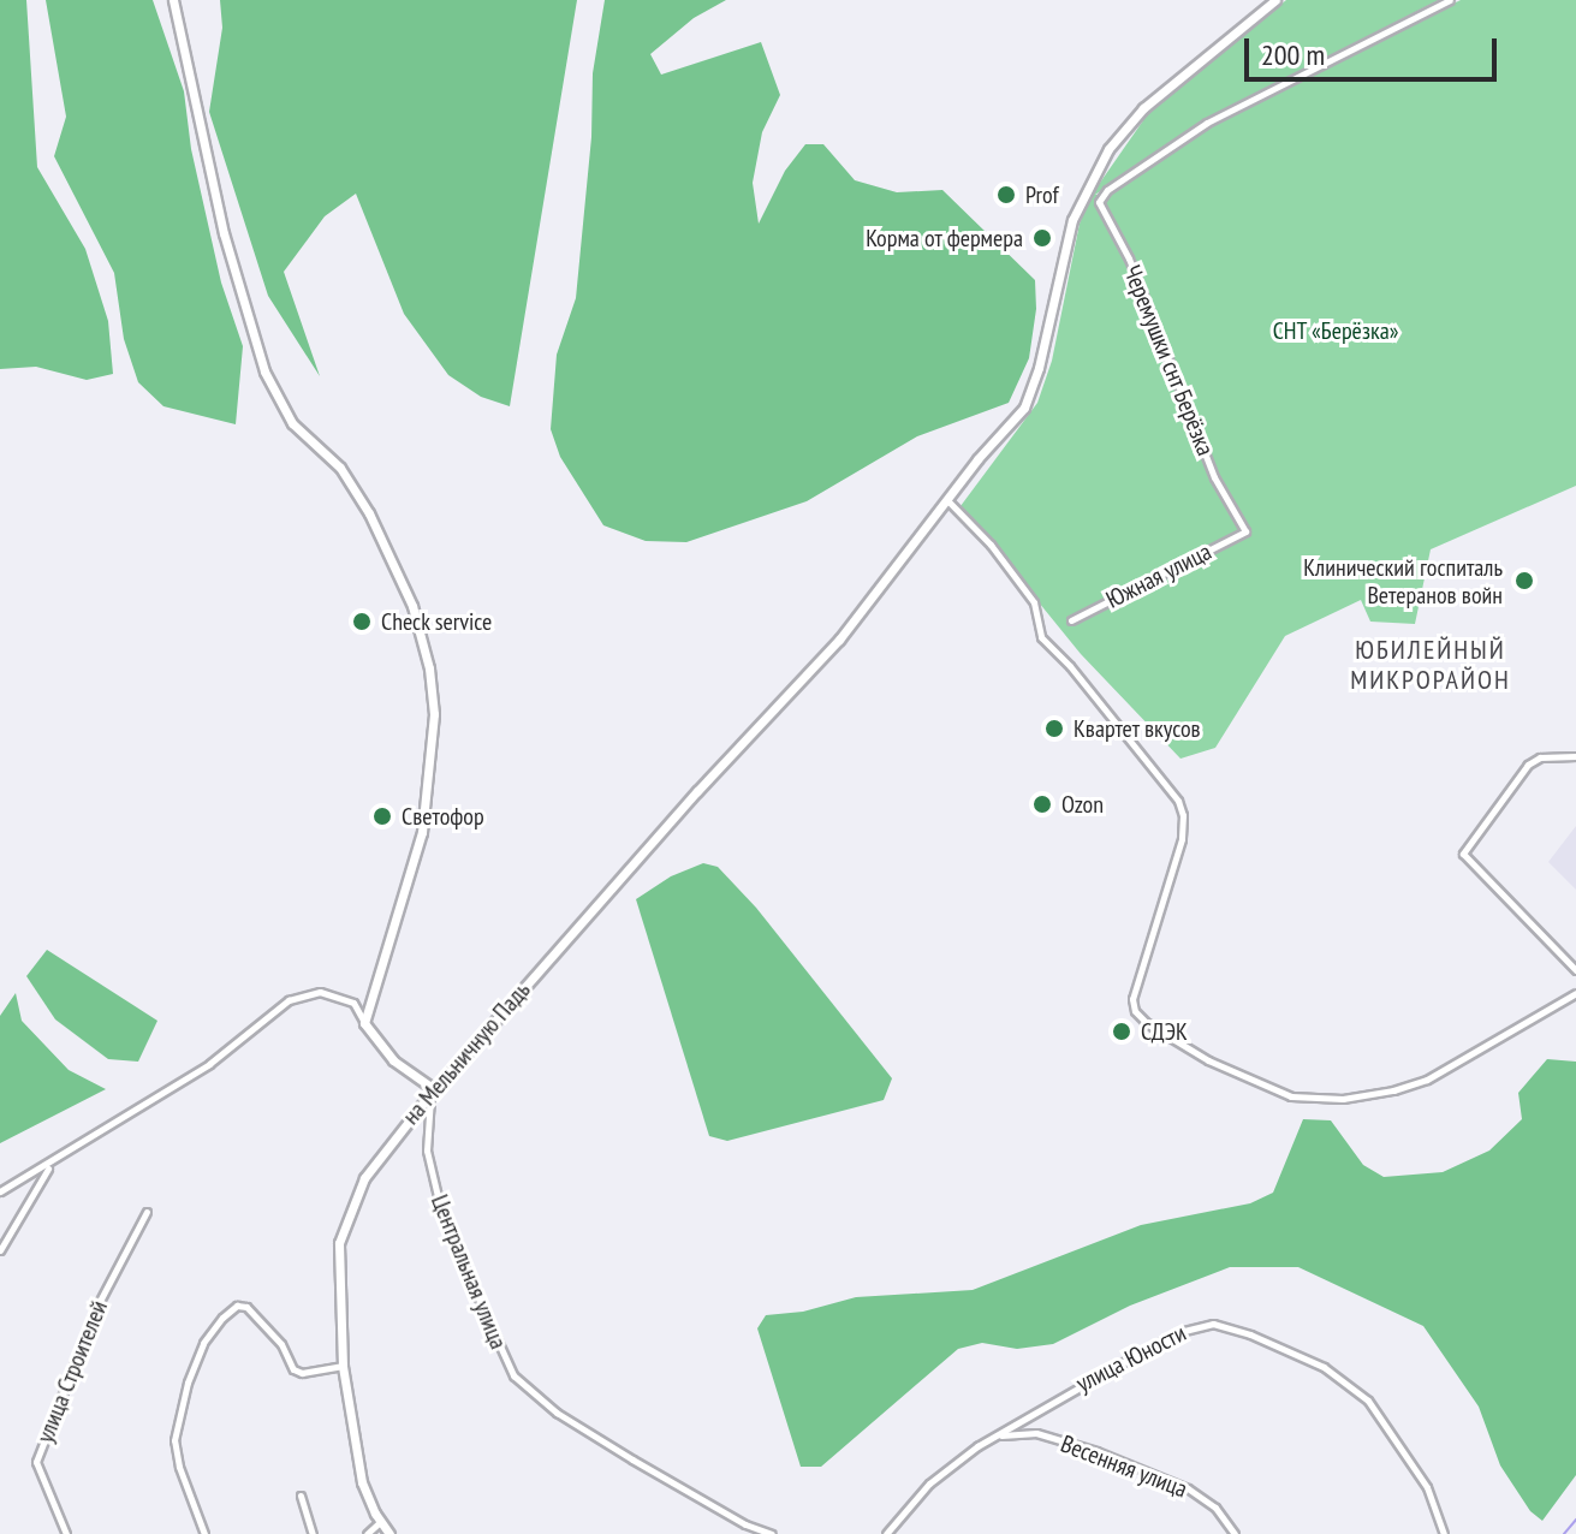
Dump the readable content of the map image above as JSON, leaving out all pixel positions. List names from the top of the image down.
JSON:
{
  "streets": {
    "street": [
      "Черемушки снт Берёзка",
      "Южная улица",
      "на Мельничную Падь",
      "Центральная улица",
      "улица Юности",
      "улица Строителей",
      "Весенняя улица"
    ]
  },
  "crossings": [
    ["Черемушки снт Берёзка", "Южная улица"],
    ["на Мельничную Падь", "Центральная улица"],
    ["улица Юности", "Весенняя улица"]
  ],
  "districts": ["ЮБИЛЕЙНЫЙ МИКРОРАЙОН"],
  "parks": ["СНТ «Берёзка»"],
  "places": [
    "Prof",
    "Корма от фермера",
    "Клинический госпиталь Ветеранов войн",
    "Check service",
    "Квартет вкусов",
    "Ozon",
    "Светофор",
    "СДЭК"
  ],
  "scale_bar": "200 m"
}
